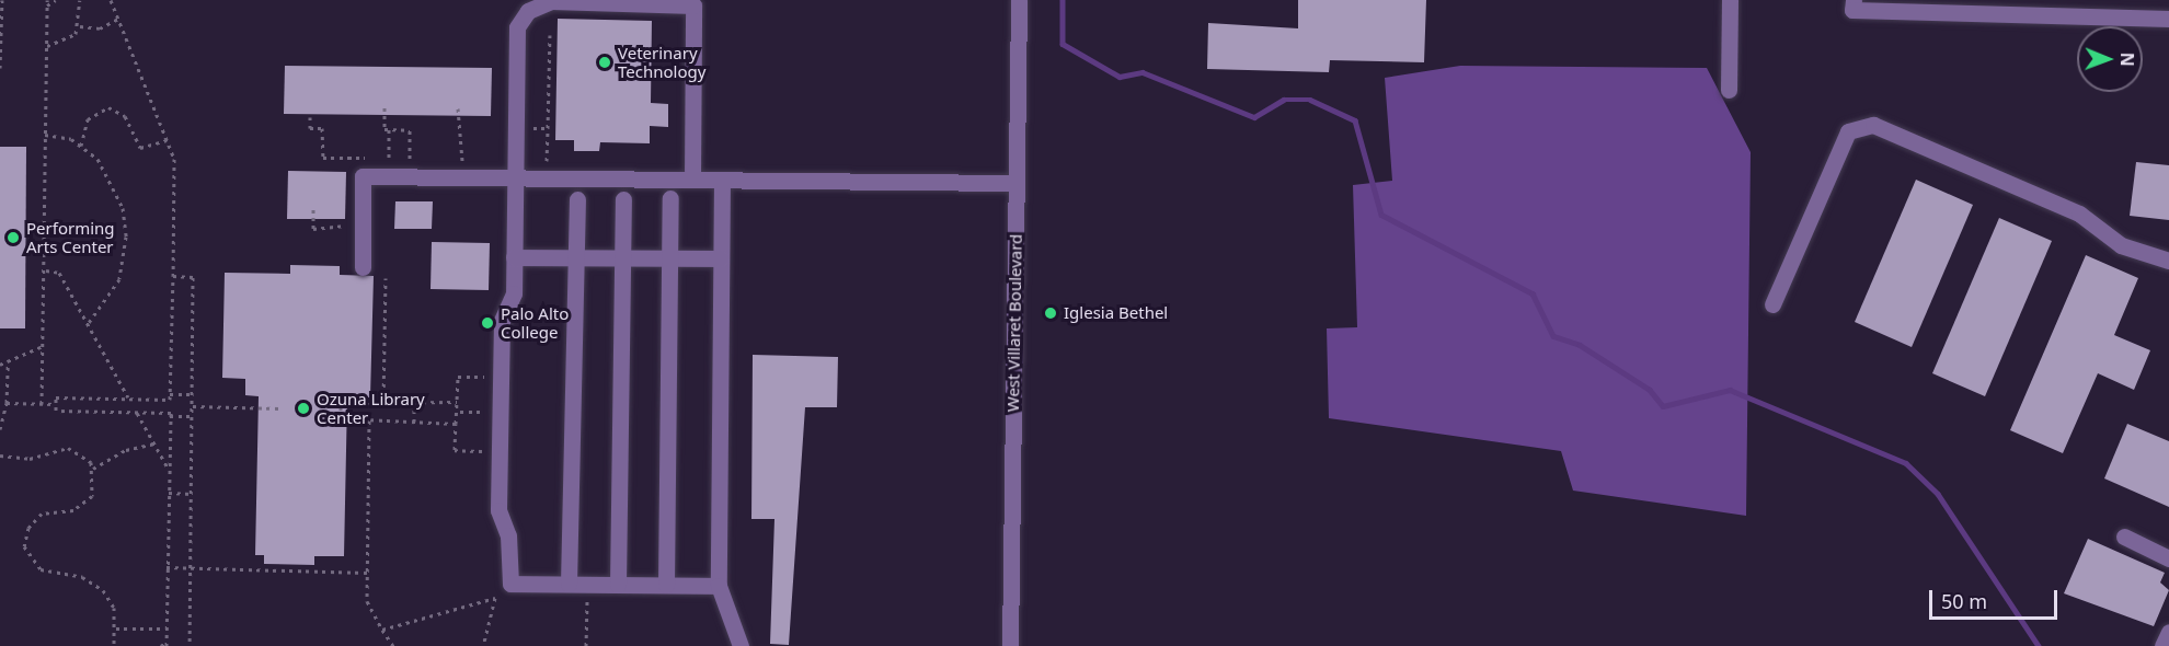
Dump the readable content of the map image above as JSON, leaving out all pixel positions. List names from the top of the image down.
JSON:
{
  "streets": {
    "street": ["West Villaret Boulevard"]
  },
  "places": [
    "Veterinary Technology",
    "Performing Arts Center",
    "Iglesia Bethel",
    "Palo Alto College",
    "Ozuna Library Center"
  ],
  "scale_bar": "50 m",
  "north": "right"
}
